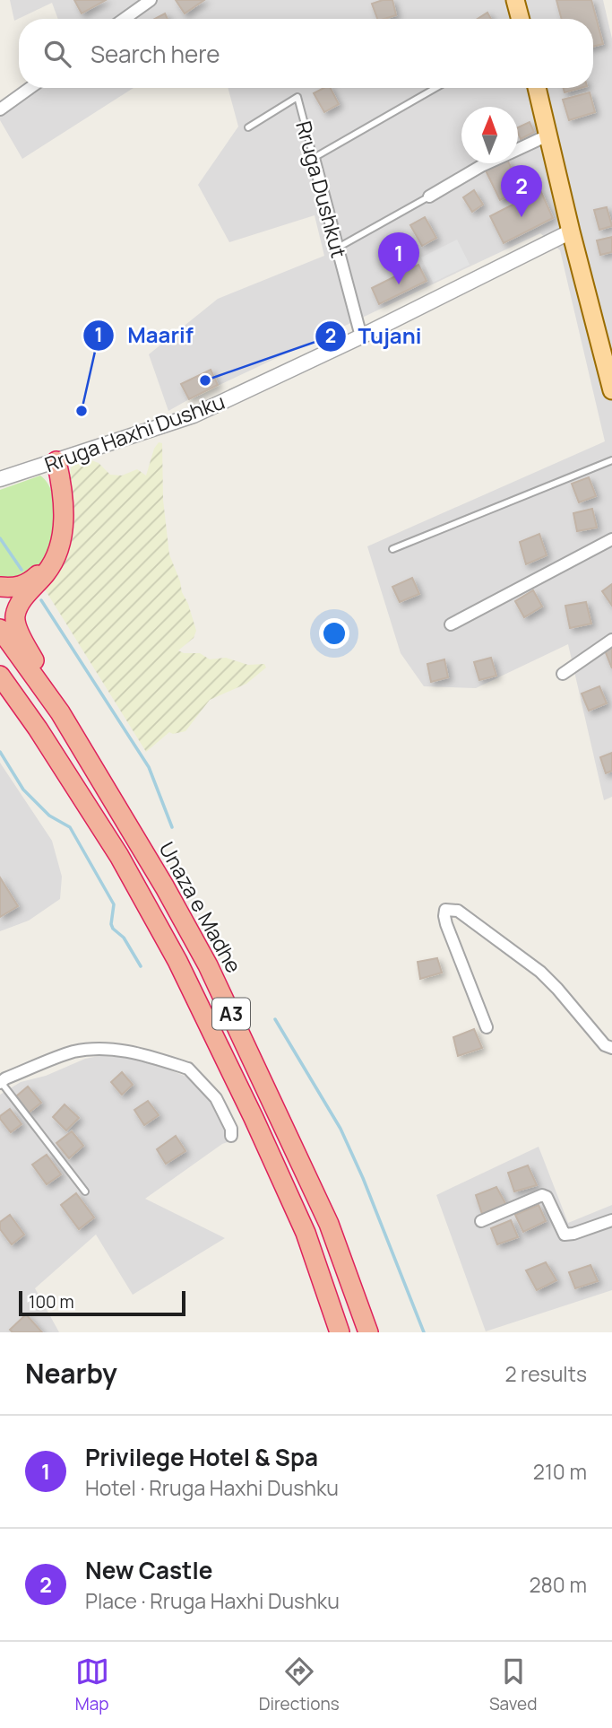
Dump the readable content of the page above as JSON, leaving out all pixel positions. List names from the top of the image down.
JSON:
{
  "streets": {
    "highway": ["Unaza e Madhe", "A3"],
    "street": ["Rruga Dushkut", "Rruga Haxhi Dushku"]
  },
  "crossings": [
    ["Rruga Dushkut", "Rruga Haxhi Dushku"]
  ],
  "places": ["Tujani", "Maarif"],
  "scale_bar": "100 m",
  "north": "top",
  "page": {
    "search": "Search here",
    "pins": ["2", "1"],
    "scale": "100 m",
    "heading": ["Nearby", "2 results"],
    "list": [
      {
        "mark": "1",
        "name": "Privilege Hotel & Spa",
        "note": "Hotel · Rruga Haxhi Dushku",
        "value": "210 m"
      },
      {
        "mark": "2",
        "name": "New Castle",
        "note": "Place · Rruga Haxhi Dushku",
        "value": "280 m"
      }
    ],
    "nav": ["Map", "Directions", "Saved"]
  }
}
